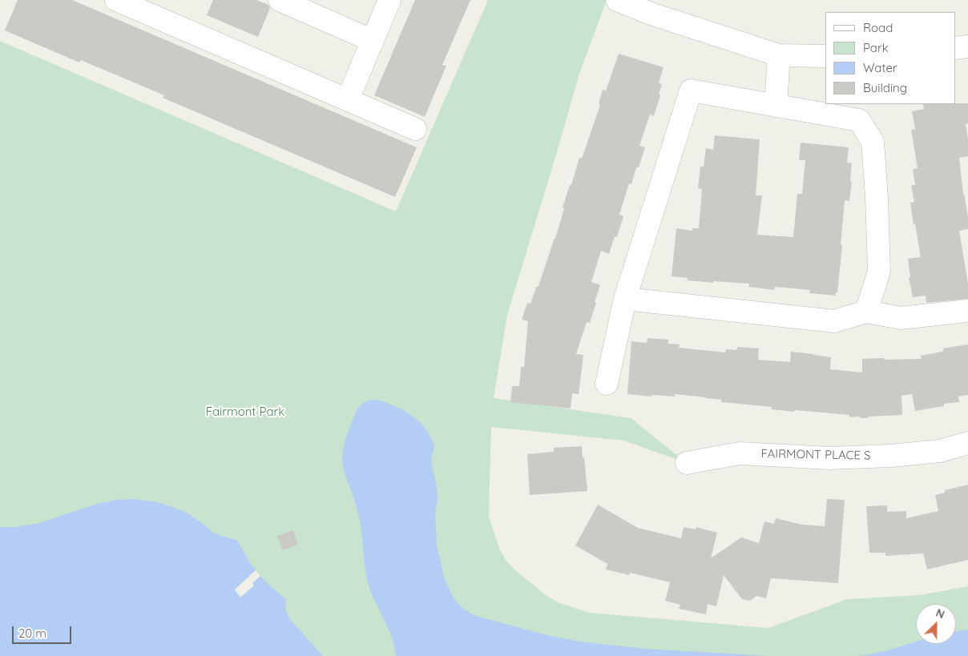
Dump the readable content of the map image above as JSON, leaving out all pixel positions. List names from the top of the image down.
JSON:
{
  "streets": {
    "street": ["FAIRMONT PLACE S"]
  },
  "parks": ["Fairmont Park"],
  "legend": [
    "Road",
    "Park",
    "Water",
    "Building"
  ],
  "scale_bar": "20 m",
  "north": "top right"
}
